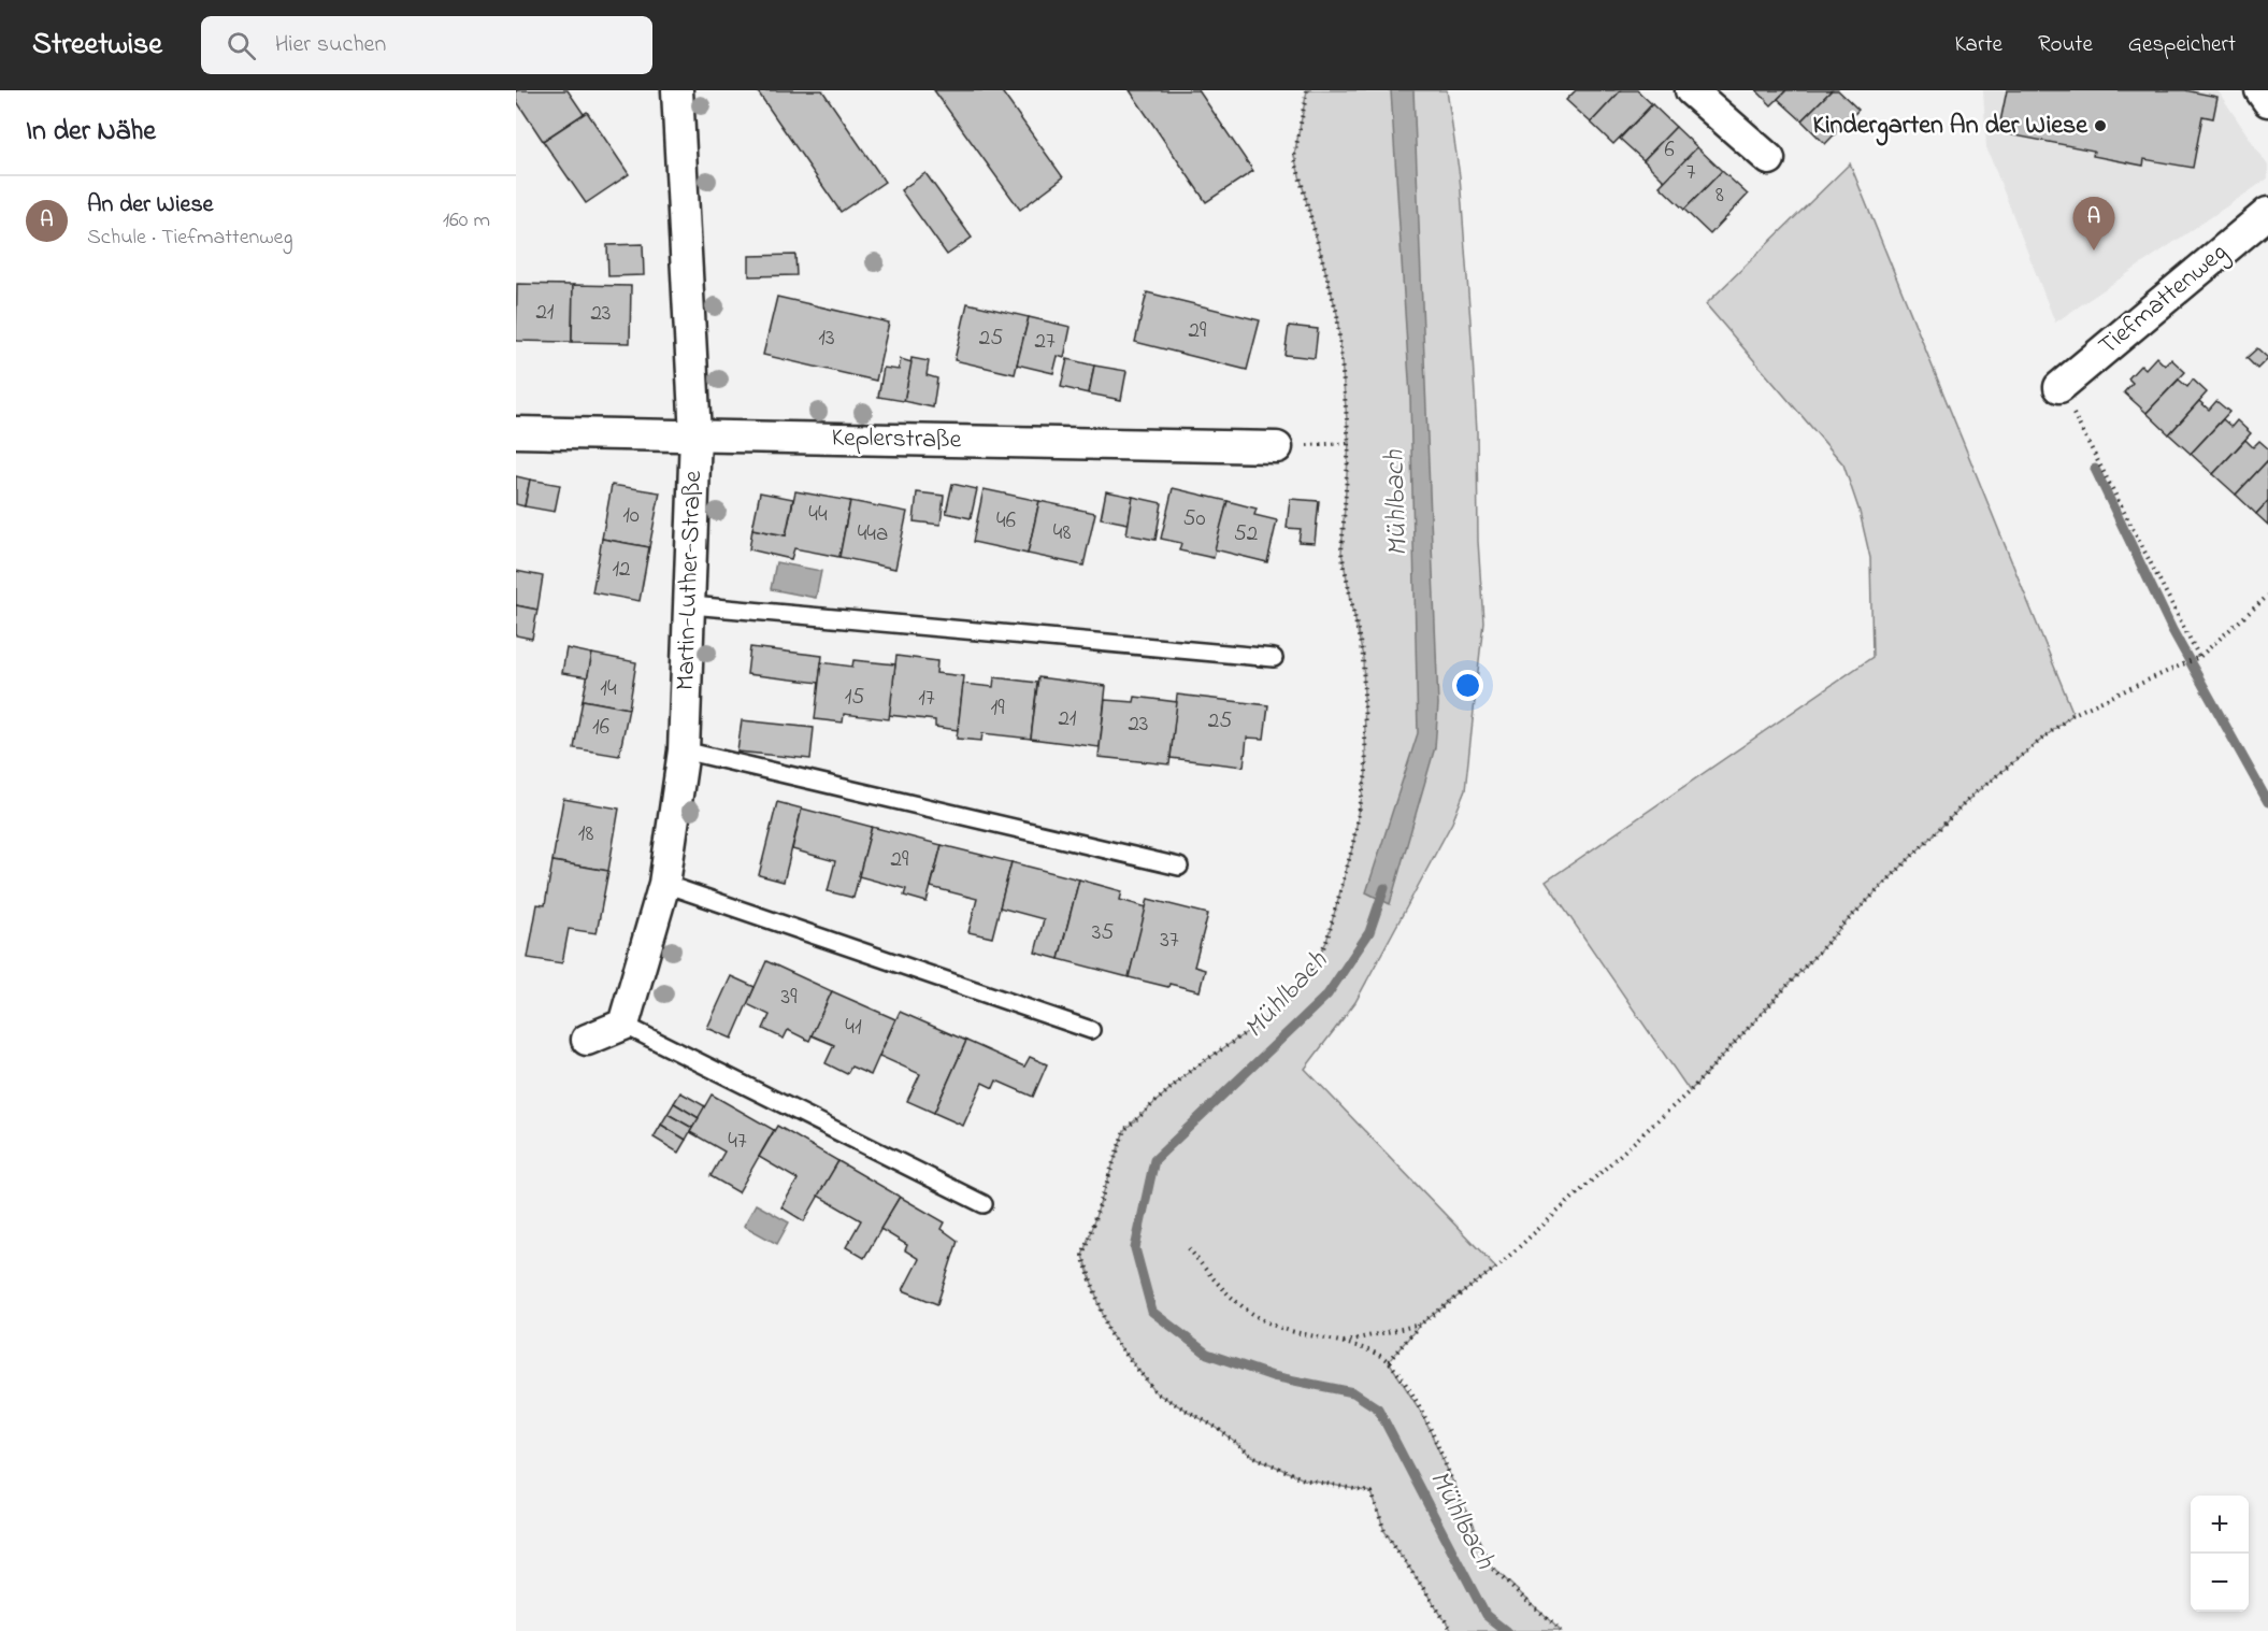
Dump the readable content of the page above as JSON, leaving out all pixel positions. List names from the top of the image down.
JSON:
{
  "streets": {
    "street": ["Tiefmattenweg", "Keplerstraße", "Martin-Luther-Straße"]
  },
  "crossings": [
    ["Keplerstraße", "Martin-Luther-Straße"]
  ],
  "water": ["Mühlbach"],
  "places": ["Kindergarten An der Wiese"],
  "house_numbers": [
    "6",
    "7",
    "8",
    "21",
    "23",
    "29",
    "13",
    "25",
    "27",
    "44",
    "10",
    "50",
    "46",
    "48",
    "44a",
    "52",
    "12",
    "14",
    "15",
    "17",
    "19",
    "21",
    "25",
    "23",
    "16",
    "18",
    "29",
    "35",
    "37",
    "39",
    "41",
    "47"
  ],
  "page": {
    "header": "Streetwise",
    "search": "Hier suchen",
    "nav": ["Karte", "Route", "Gespeichert"],
    "heading": "In der Nähe",
    "list": [
      {
        "mark": "A",
        "name": "An der Wiese",
        "note": "Schule · Tiefmattenweg",
        "value": "160 m"
      }
    ],
    "pins": "A",
    "map_buttons": ["+", "−"]
  }
}
